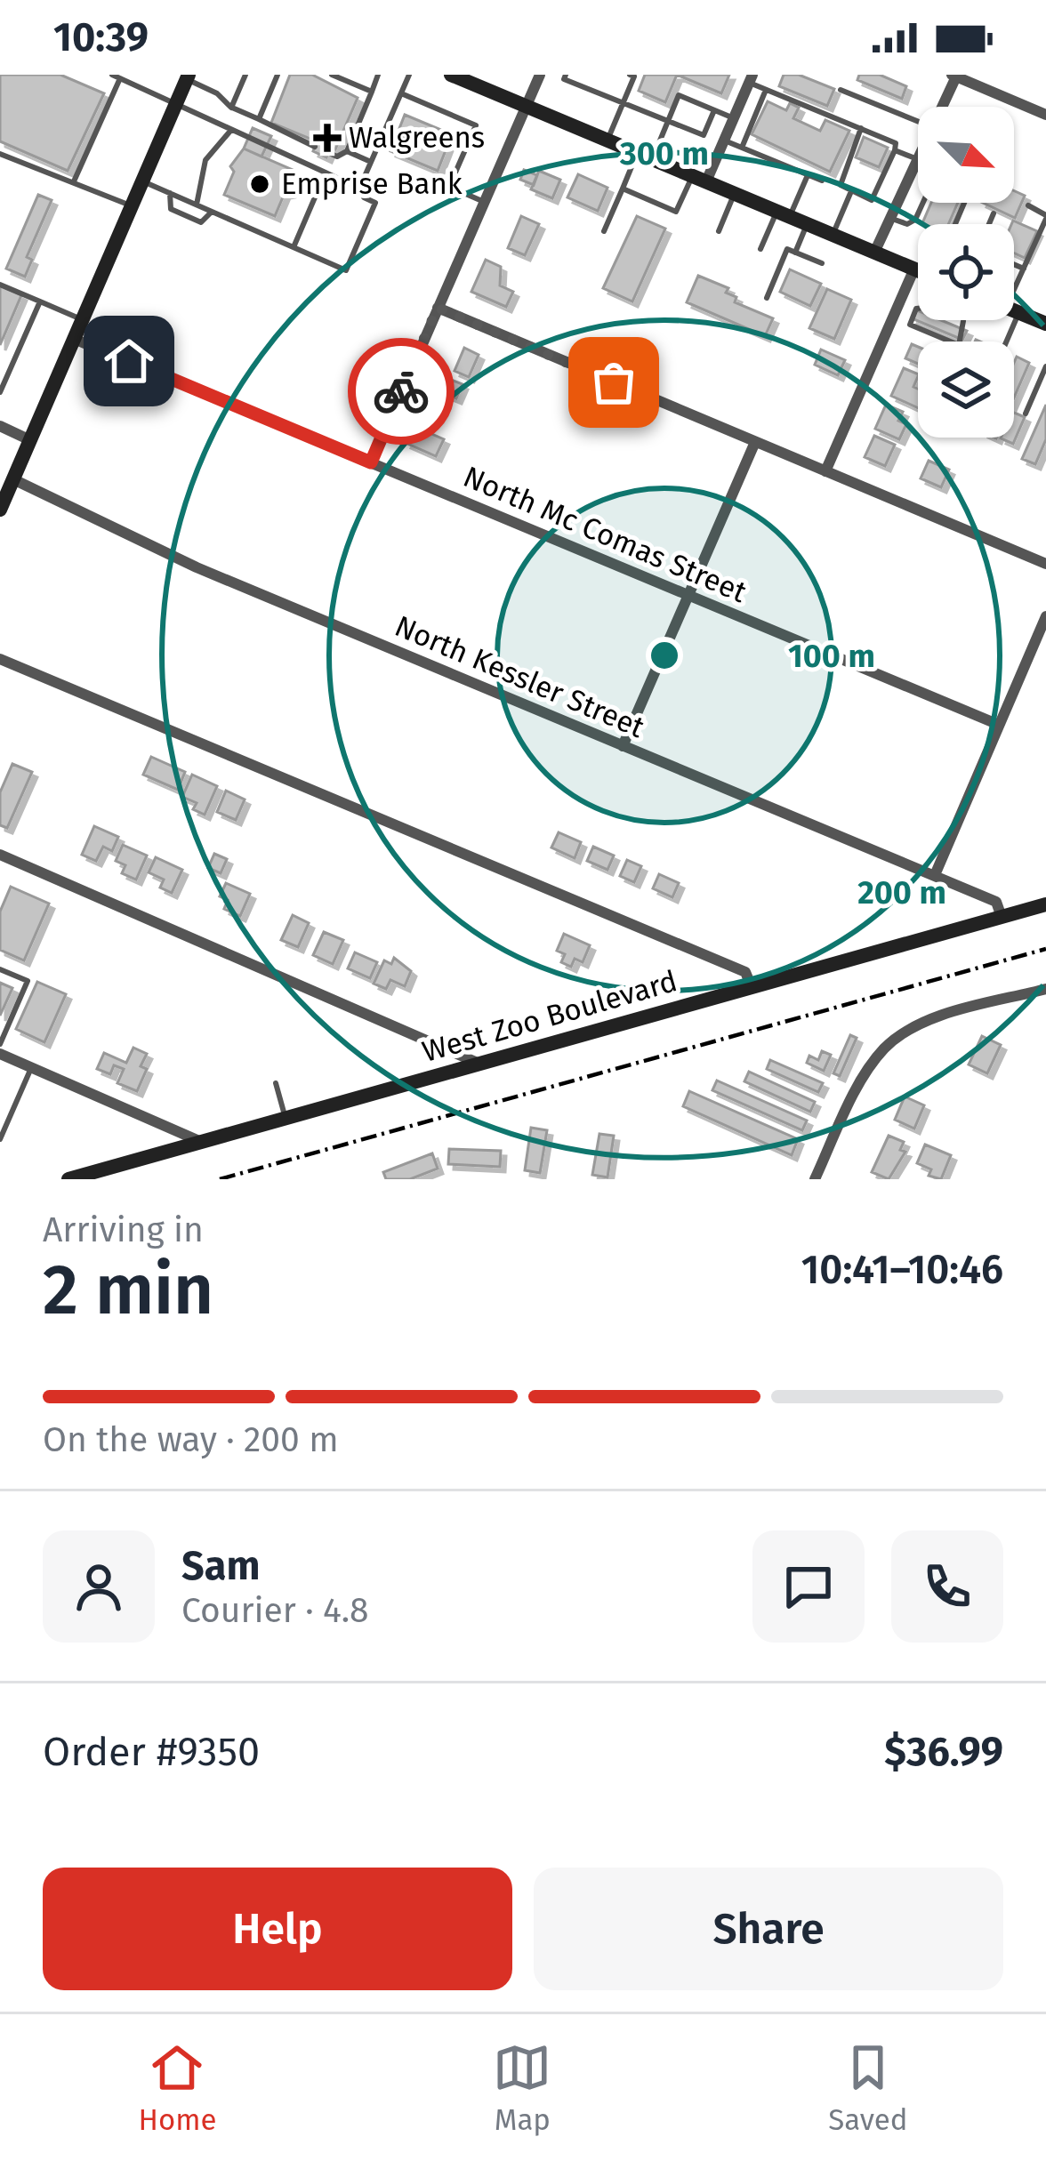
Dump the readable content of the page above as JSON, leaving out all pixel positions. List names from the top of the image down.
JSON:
{
  "streets": {
    "main road": ["West Zoo Boulevard"],
    "street": ["North Mc Comas Street", "North Kessler Street"]
  },
  "crossings": [
    ["North Kessler Street", "West Zoo Boulevard"]
  ],
  "places": {
    "health": ["Walgreens"],
    "other": ["Emprise Bank"]
  },
  "north": "bottom right",
  "page": {
    "status": "10:39",
    "heading": ["2 min", "Arriving in", "10:41–10:46"],
    "panel": [
      "Sam",
      "Courier · 4.8",
      "Order #9350",
      "$36.99"
    ],
    "bar": "On the way · 200 m",
    "buttons": ["Help", "Share"],
    "tabs": ["Home", "Map", "Saved"]
  },
  "rings": ["300 m", "100 m", "200 m"]
}
